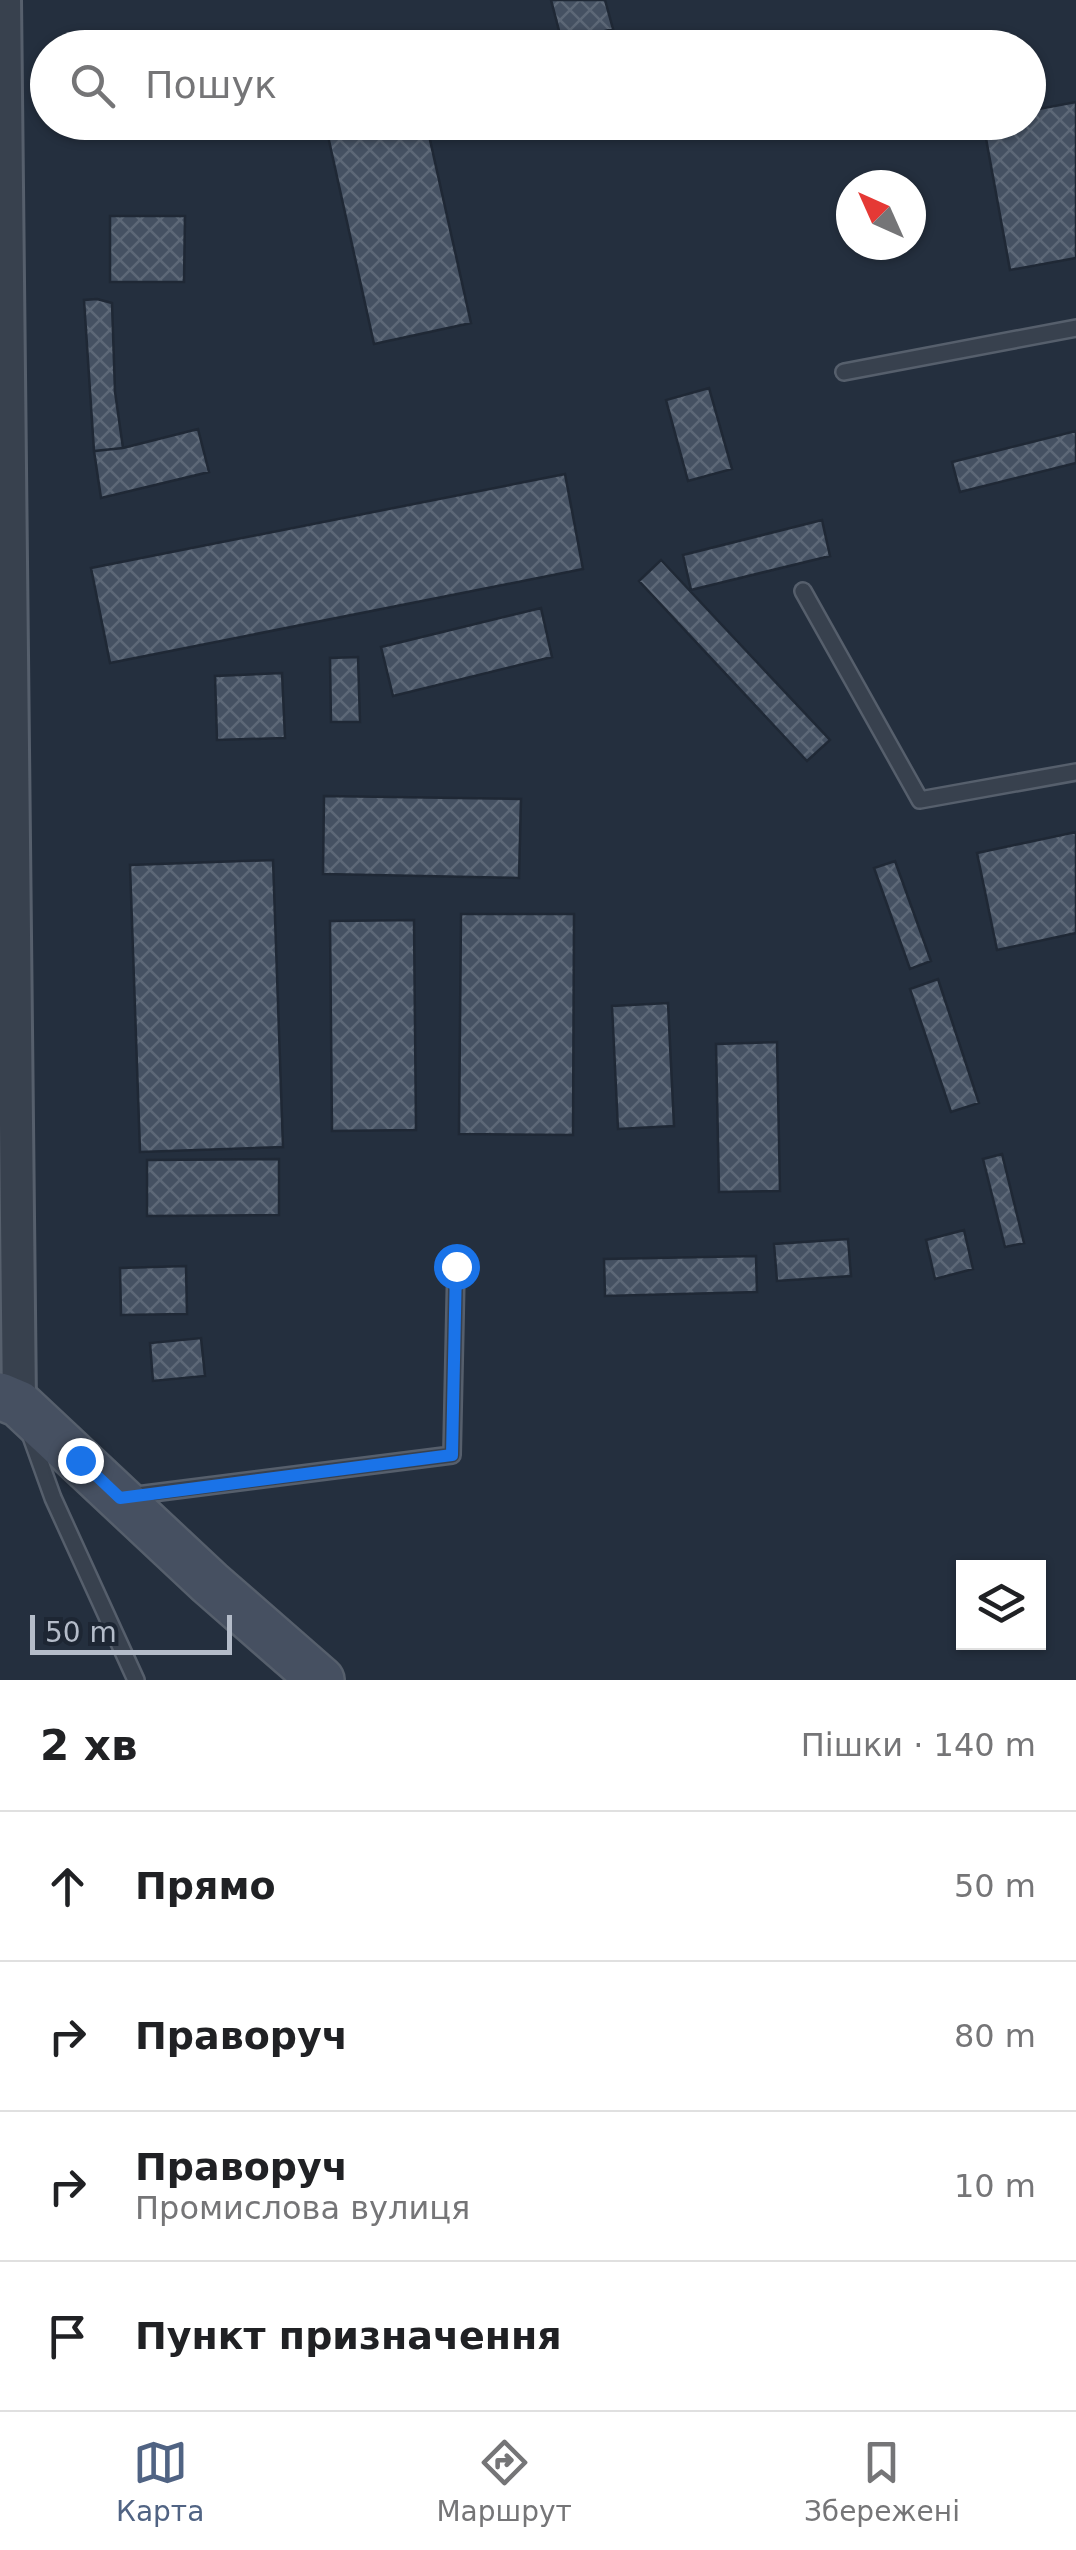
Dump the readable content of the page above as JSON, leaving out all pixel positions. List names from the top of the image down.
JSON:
{
  "scale_bar": "50 m",
  "north": "top left",
  "page": {
    "search": "Пошук",
    "scale": "50 m",
    "heading": ["2 хв", "Пішки · 140 m"],
    "list": [
      ["Прямо", "50 m"],
      ["Праворуч", "80 m"],
      ["Праворуч", "Промислова вулиця", "10 m"],
      "Пункт призначення"
    ],
    "nav": ["Карта", "Маршрут", "Збережені"]
  }
}
